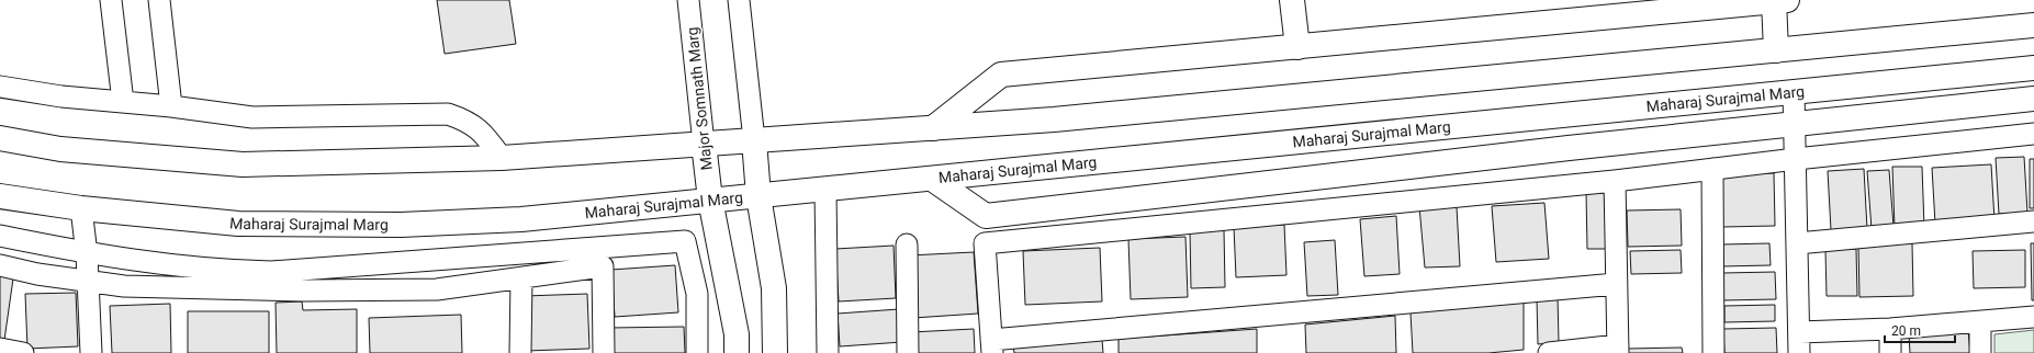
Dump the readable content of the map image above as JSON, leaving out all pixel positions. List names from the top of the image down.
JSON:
{
  "streets": {
    "main road": ["Major Somnath Marg", "Maharaj Surajmal Marg"]
  },
  "crossings": [
    ["Major Somnath Marg", "Maharaj Surajmal Marg"]
  ],
  "scale_bar": "20 m"
}
